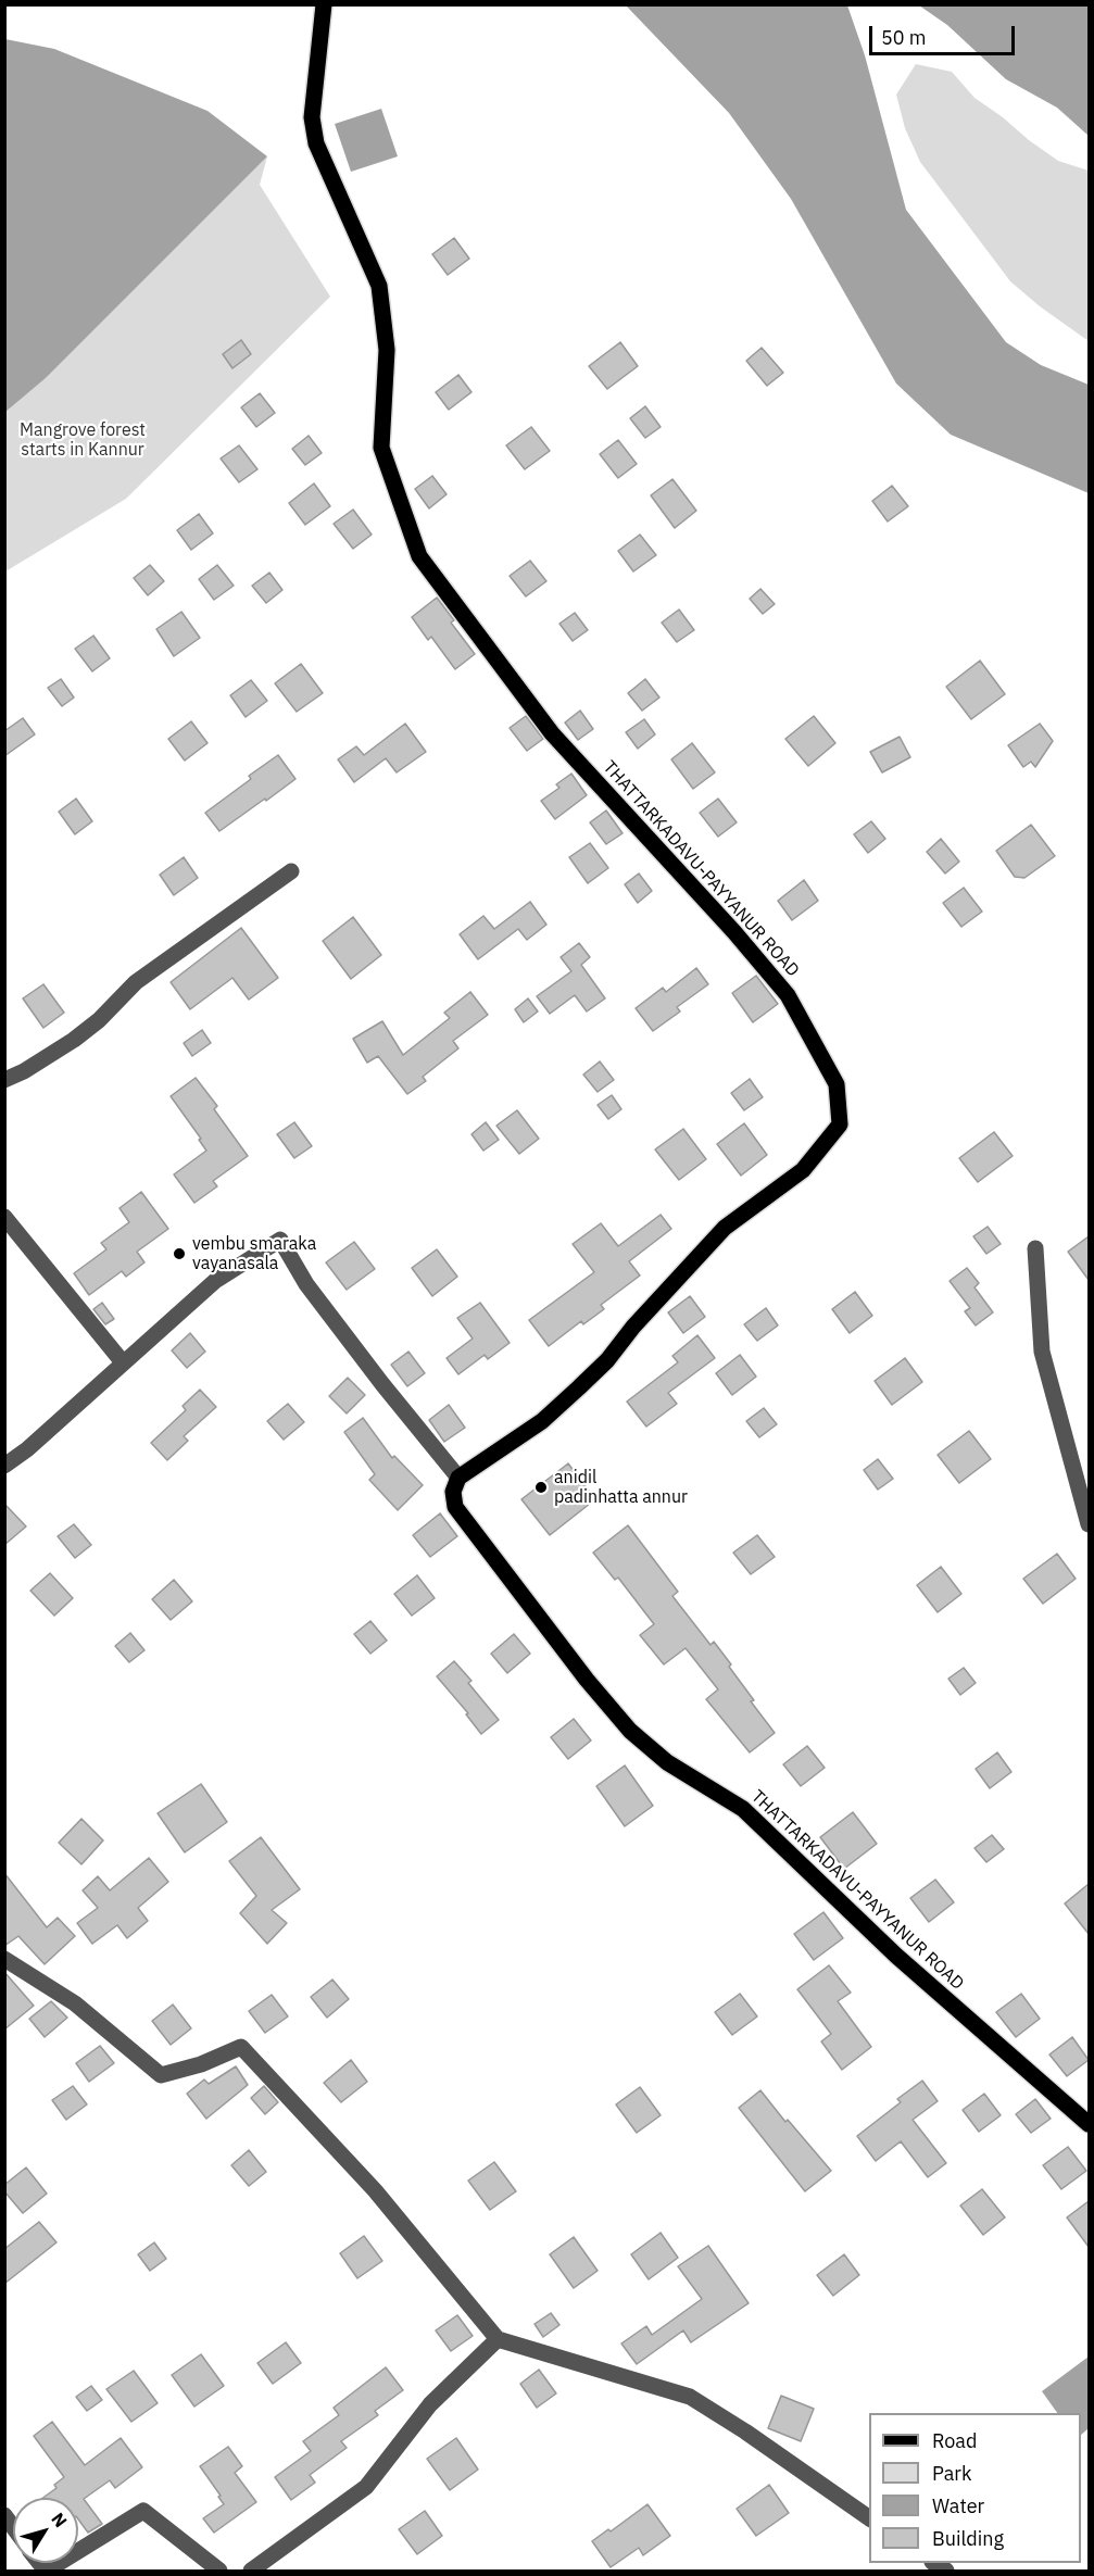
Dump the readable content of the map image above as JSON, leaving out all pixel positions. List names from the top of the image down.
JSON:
{
  "streets": {
    "main road": ["THATTARKADAVU-PAYYANUR ROAD"]
  },
  "parks": ["Mangrove forest starts in Kannur"],
  "places": ["vembu smaraka vayanasala", "anidil padinhatta annur"],
  "legend": [
    "Road",
    "Park",
    "Water",
    "Building"
  ],
  "scale_bar": "50 m",
  "north": "top right"
}
